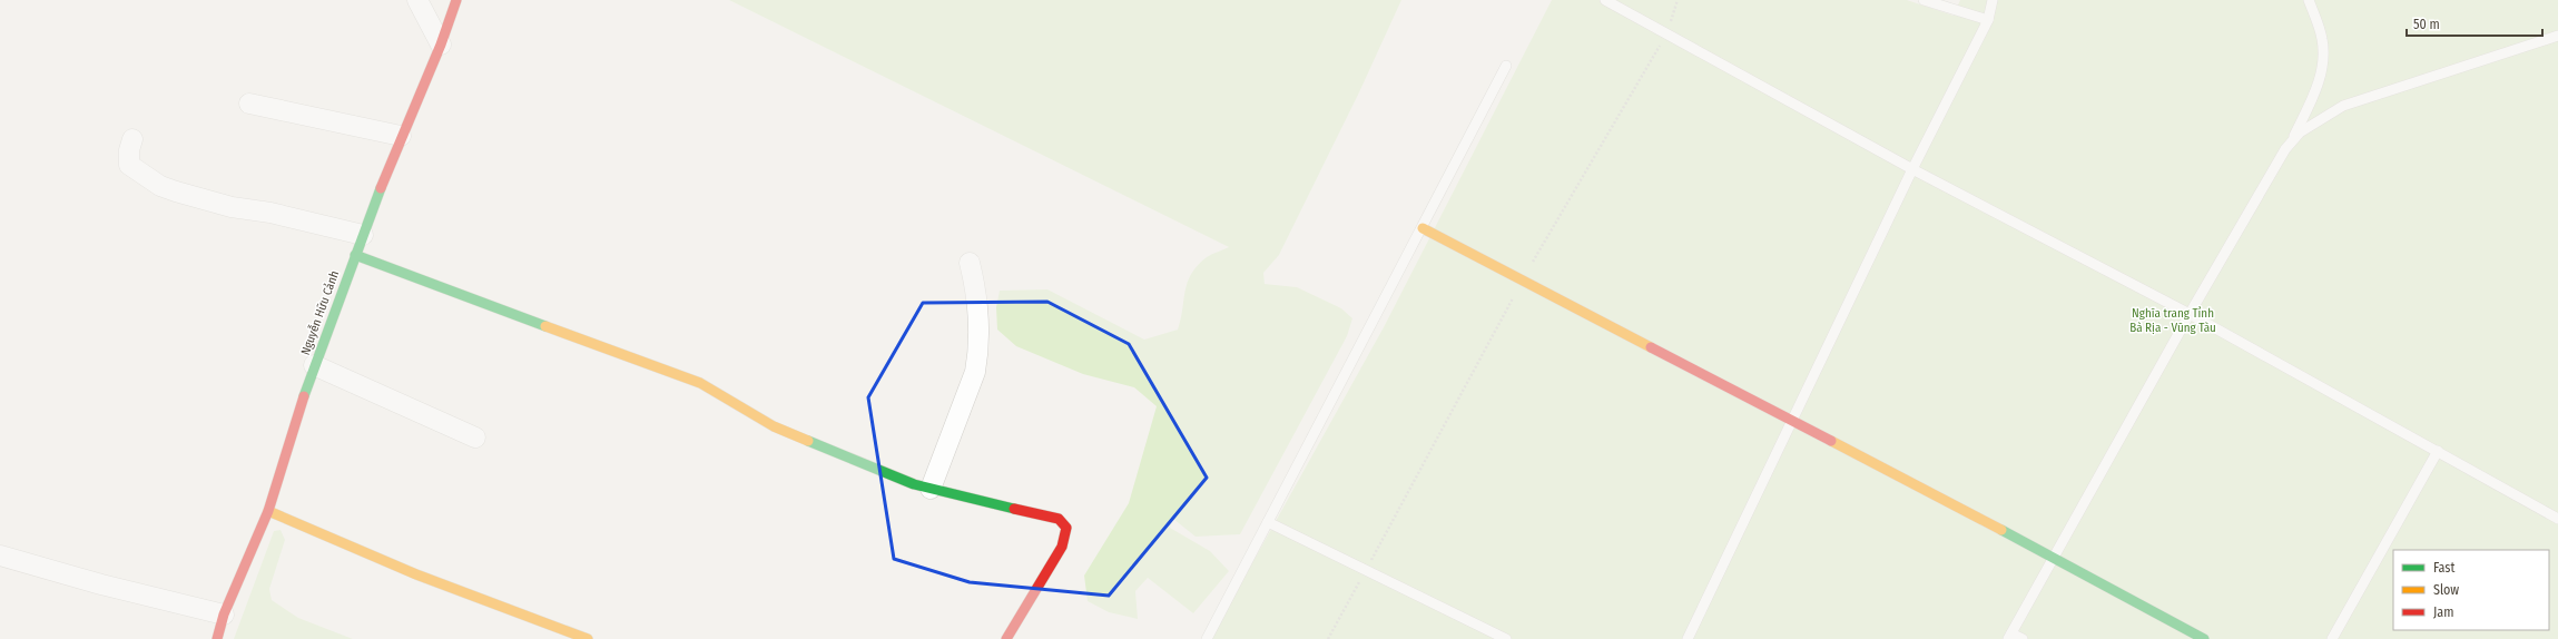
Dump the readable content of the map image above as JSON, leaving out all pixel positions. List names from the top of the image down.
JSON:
{
  "streets": {
    "street": ["Nguyễn Hữu Cảnh"]
  },
  "parks": ["Nghĩa trang Tỉnh Bà Rịa - Vũng Tàu"],
  "legend": ["Fast", "Slow", "Jam"],
  "scale_bar": "50 m"
}
